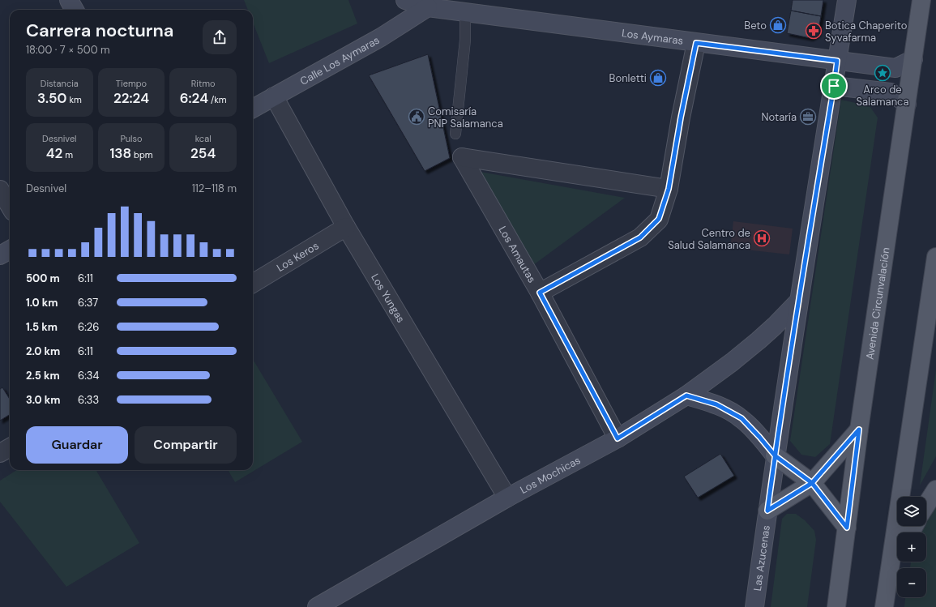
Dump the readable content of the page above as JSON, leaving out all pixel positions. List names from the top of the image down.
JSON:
{
  "streets": {
    "main road": [
      "Los Aymaras",
      "Calle Los Aymaras",
      "Avenida Circunvalación",
      "Los Mochicas",
      "Las Azucenas"
    ],
    "street": ["Los Amautas", "Los Keros", "Los Yungas"]
  },
  "crossings": [
    ["Los Aymaras", "Calle Los Aymaras"],
    ["Los Aymaras", "Avenida Circunvalación"],
    ["Los Aymaras", "Las Azucenas"],
    ["Calle Los Aymaras", "Los Yungas"],
    ["Los Amautas", "Los Mochicas"],
    ["Los Keros", "Los Yungas"],
    ["Los Yungas", "Los Mochicas"],
    ["Los Mochicas", "Las Azucenas"]
  ],
  "places": {
    "shop": ["Beto", "Bonletti"],
    "pharmacy": ["Botica Chaperito Syvafarma"],
    "place": ["Arco de Salamanca"],
    "public building": ["Comisaría PNP Salamanca"],
    "office": ["Notaría"],
    "hospital": ["Centro de Salud Salamanca"]
  },
  "page": {
    "heading": ["Carrera nocturna", "18:00 · 7 × 500 m"],
    "stats": [
      ["Distancia", "3.50 km"],
      ["Tiempo", "22:24"],
      ["Ritmo", "6:24 /km"],
      ["Desnivel", "42 m"],
      ["Pulso", "138 bpm"],
      ["kcal", "254"]
    ],
    "chart": ["Desnivel", "112–118 m"],
    "list": [
      {
        "name": "500 m",
        "note": "6:11"
      },
      {
        "name": "1.0 km",
        "note": "6:37"
      },
      {
        "name": "1.5 km",
        "note": "6:26"
      },
      {
        "name": "2.0 km",
        "note": "6:11"
      },
      {
        "name": "2.5 km",
        "note": "6:34"
      },
      {
        "name": "3.0 km",
        "note": "6:33"
      }
    ],
    "buttons": ["Guardar", "Compartir"],
    "map_buttons": ["+", "−"]
  }
}
